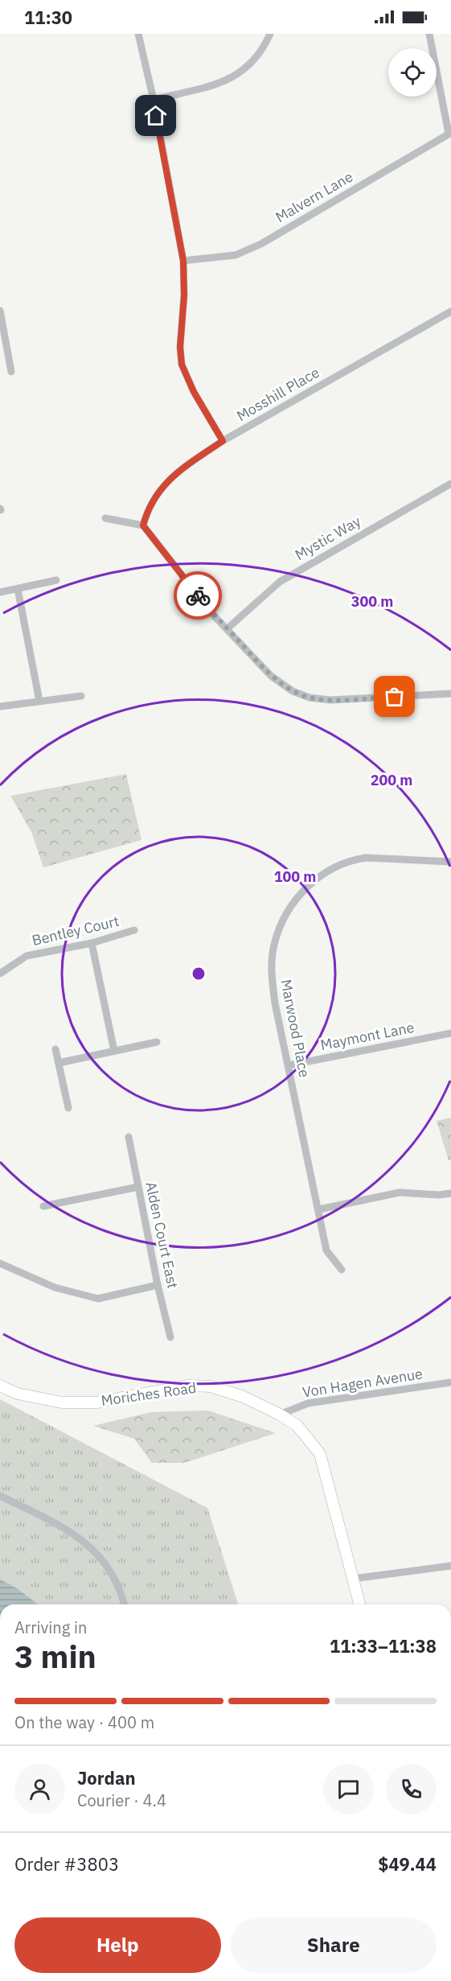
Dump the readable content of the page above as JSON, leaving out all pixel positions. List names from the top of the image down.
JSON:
{
  "streets": {
    "main road": ["Moriches Road"],
    "street": [
      "Malvern Lane",
      "Mosshill Place",
      "Mystic Way",
      "Bentley Court",
      "Marwood Place",
      "Maymont Lane",
      "Alden Court East",
      "Von Hagen Avenue"
    ]
  },
  "crossings": [
    ["Marwood Place", "Maymont Lane"],
    ["Von Hagen Avenue", "Moriches Road"]
  ],
  "page": {
    "status": "11:30",
    "heading": ["3 min", "Arriving in", "11:33–11:38"],
    "panel": [
      "Jordan",
      "Courier · 4.4",
      "Order #3803",
      "$49.44"
    ],
    "bar": "On the way · 400 m",
    "buttons": ["Help", "Share"]
  },
  "rings": ["300 m", "200 m", "100 m"]
}
